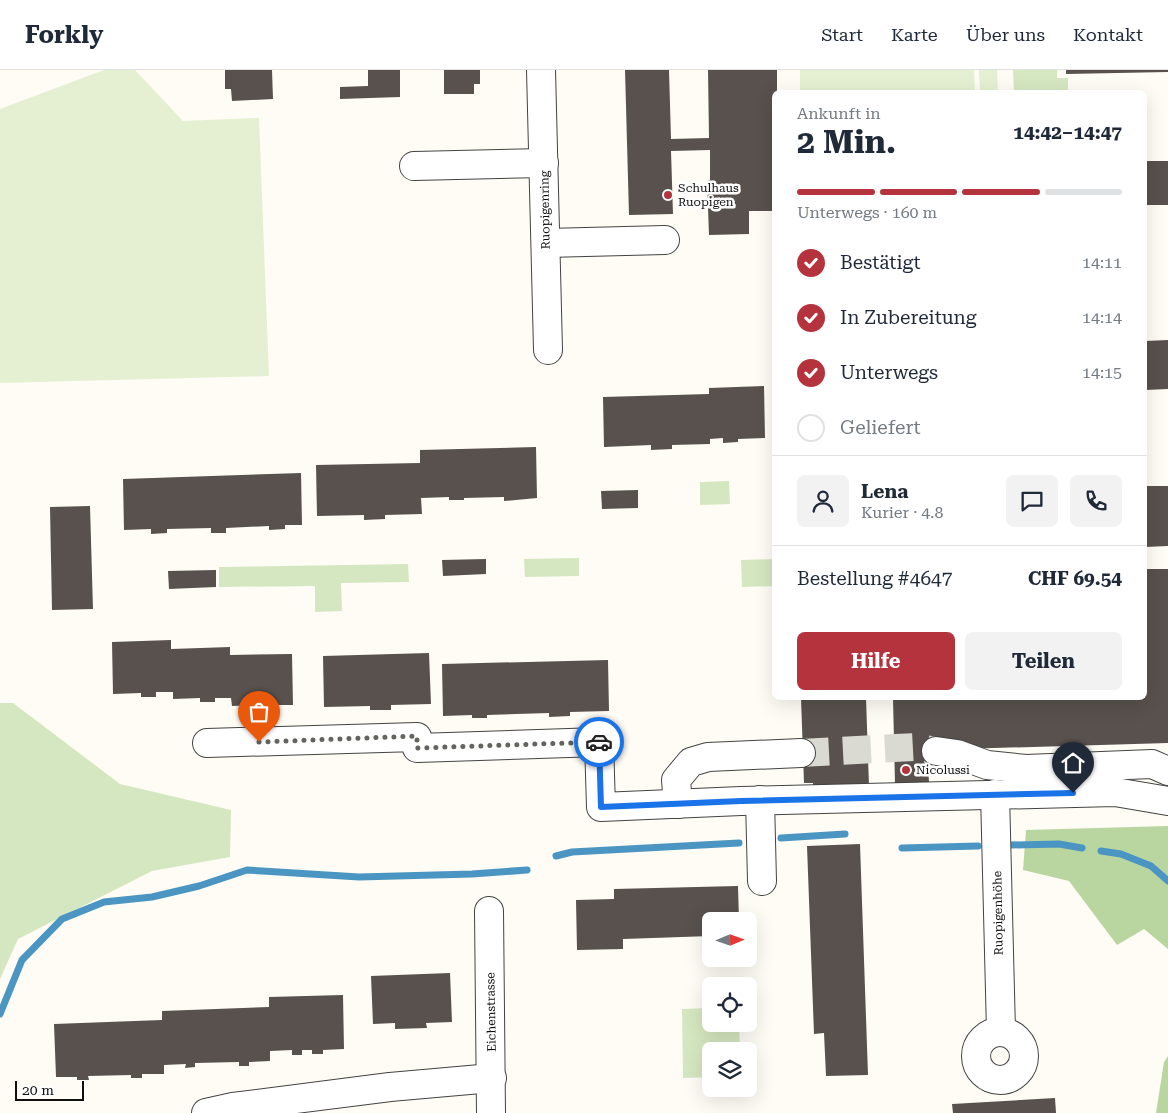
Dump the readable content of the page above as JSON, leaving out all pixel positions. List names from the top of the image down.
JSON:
{
  "streets": {
    "street": ["Ruopigenring", "Ruopigenhöhe", "Eichenstrasse"]
  },
  "places": ["Schulhaus Ruopigen", "Nicolussi"],
  "scale_bar": "20 m",
  "north": "right",
  "page": {
    "header": "Forkly",
    "nav": [
      "Start",
      "Karte",
      "Über uns",
      "Kontakt"
    ],
    "heading": ["2 Min.", "Ankunft in", "14:42–14:47"],
    "panel": [
      "Lena",
      "Kurier · 4.8",
      "Bestellung #4647",
      "CHF 69.54"
    ],
    "bar": "Unterwegs · 160 m",
    "list": [
      ["Bestätigt", "14:11"],
      ["In Zubereitung", "14:14"],
      ["Unterwegs", "14:15"],
      "Geliefert"
    ],
    "buttons": ["Hilfe", "Teilen"],
    "scale": "20 m"
  }
}
